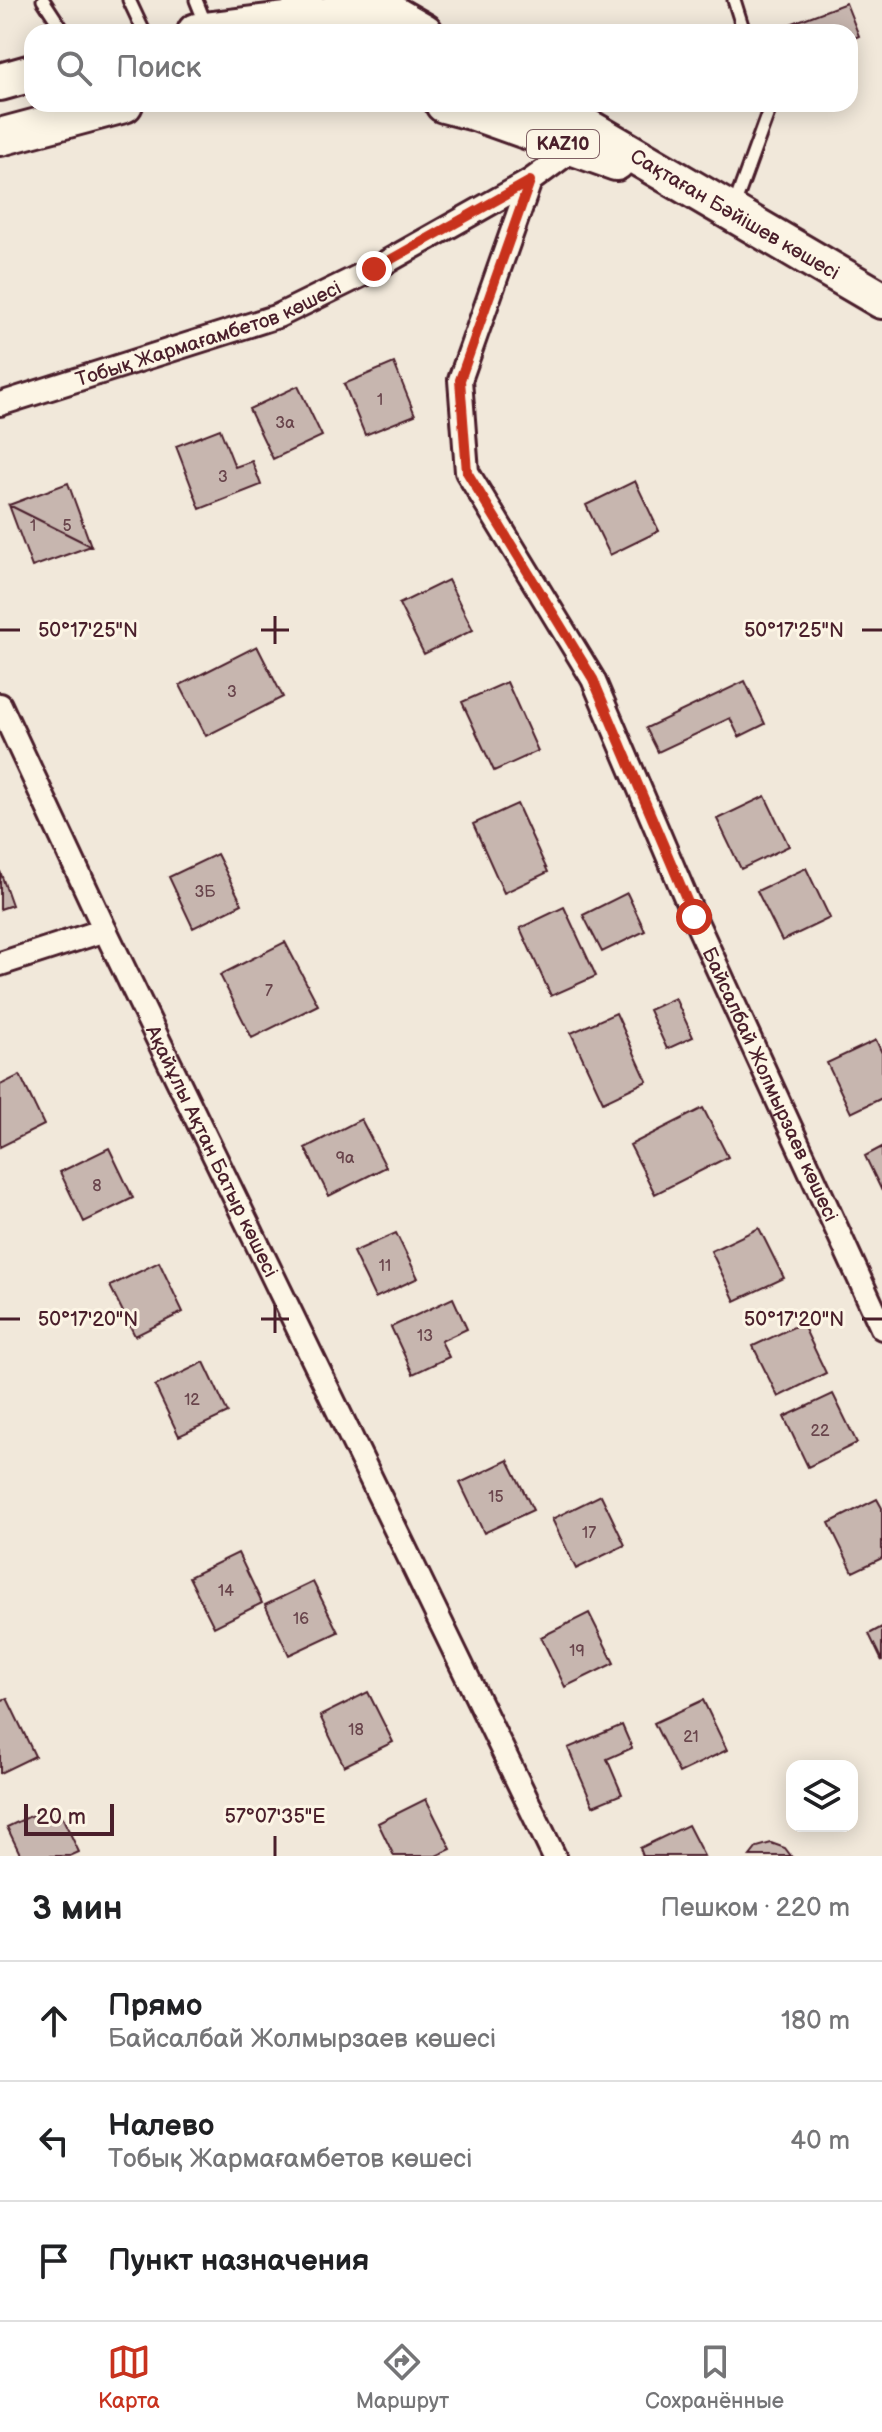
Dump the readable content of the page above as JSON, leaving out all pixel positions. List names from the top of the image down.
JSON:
{
  "streets": {
    "main road": ["KAZ10", "Сақтаған Бәйішев көшесі"],
    "street": ["Тобық Жармағамбетов көшесі", "Байсалбай Жолмырзаев көшесі", "Ақайұлы Ақтан Батыр көшесі"]
  },
  "crossings": [
    ["KAZ10", "Сақтаған Бәйішев көшесі"],
    ["KAZ10", "Тобық Жармағамбетов көшесі"],
    ["Тобық Жармағамбетов көшесі", "Байсалбай Жолмырзаев көшесі"]
  ],
  "house_numbers": [
    "1",
    "3а",
    "3",
    "1",
    "5",
    "3",
    "3Б",
    "7",
    "9а",
    "8",
    "11",
    "13",
    "12",
    "22",
    "15",
    "17",
    "14",
    "16",
    "19",
    "18",
    "21"
  ],
  "scale_bar": "20 m",
  "page": {
    "search": "Поиск",
    "scale": "20 m",
    "heading": ["3 мин", "Пешком · 220 m"],
    "list": [
      ["Прямо", "Байсалбай Жолмырзаев көшесі", "180 m"],
      ["Налево", "Тобық Жармағамбетов көшесі", "40 m"],
      "Пункт назначения"
    ],
    "nav": ["Карта", "Маршрут", "Сохранённые"]
  },
  "coordinates": ["50°17'25\"N", "50°17'20\"N", "57°07'35\"E"]
}
